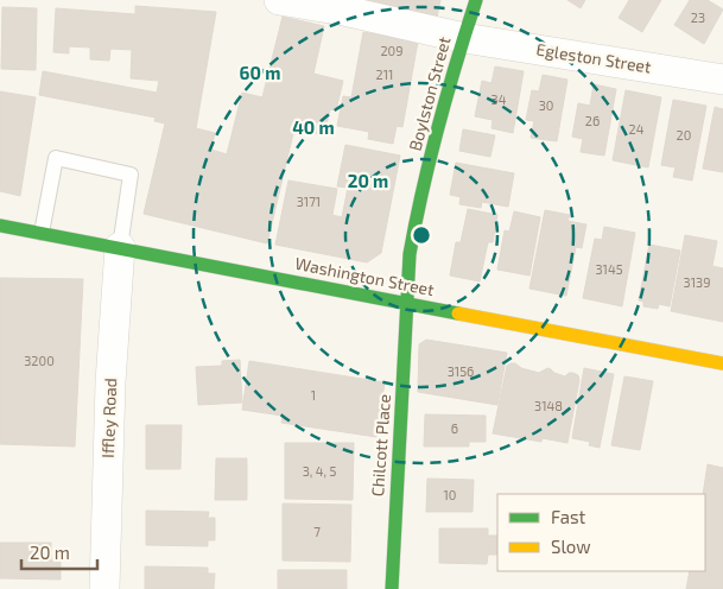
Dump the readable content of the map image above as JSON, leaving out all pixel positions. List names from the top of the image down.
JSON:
{
  "streets": {
    "main road": ["Boylston Street", "Washington Street", "Chilcott Place"],
    "street": ["Egleston Street", "Iffley Road"]
  },
  "crossings": [
    ["Egleston Street", "Boylston Street"],
    ["Boylston Street", "Washington Street"],
    ["Boylston Street", "Chilcott Place"],
    ["Washington Street", "Iffley Road"],
    ["Washington Street", "Chilcott Place"]
  ],
  "house_numbers": [
    "23",
    "209",
    "211",
    "34",
    "30",
    "26",
    "24",
    "20",
    "3171",
    "3145",
    "3139",
    "3200",
    "3156",
    "1",
    "3148",
    "6",
    "3, 4, 5",
    "10",
    "7"
  ],
  "legend": ["Fast", "Slow"],
  "scale_bar": "20 m",
  "rings": ["60 m", "40 m", "20 m"]
}
